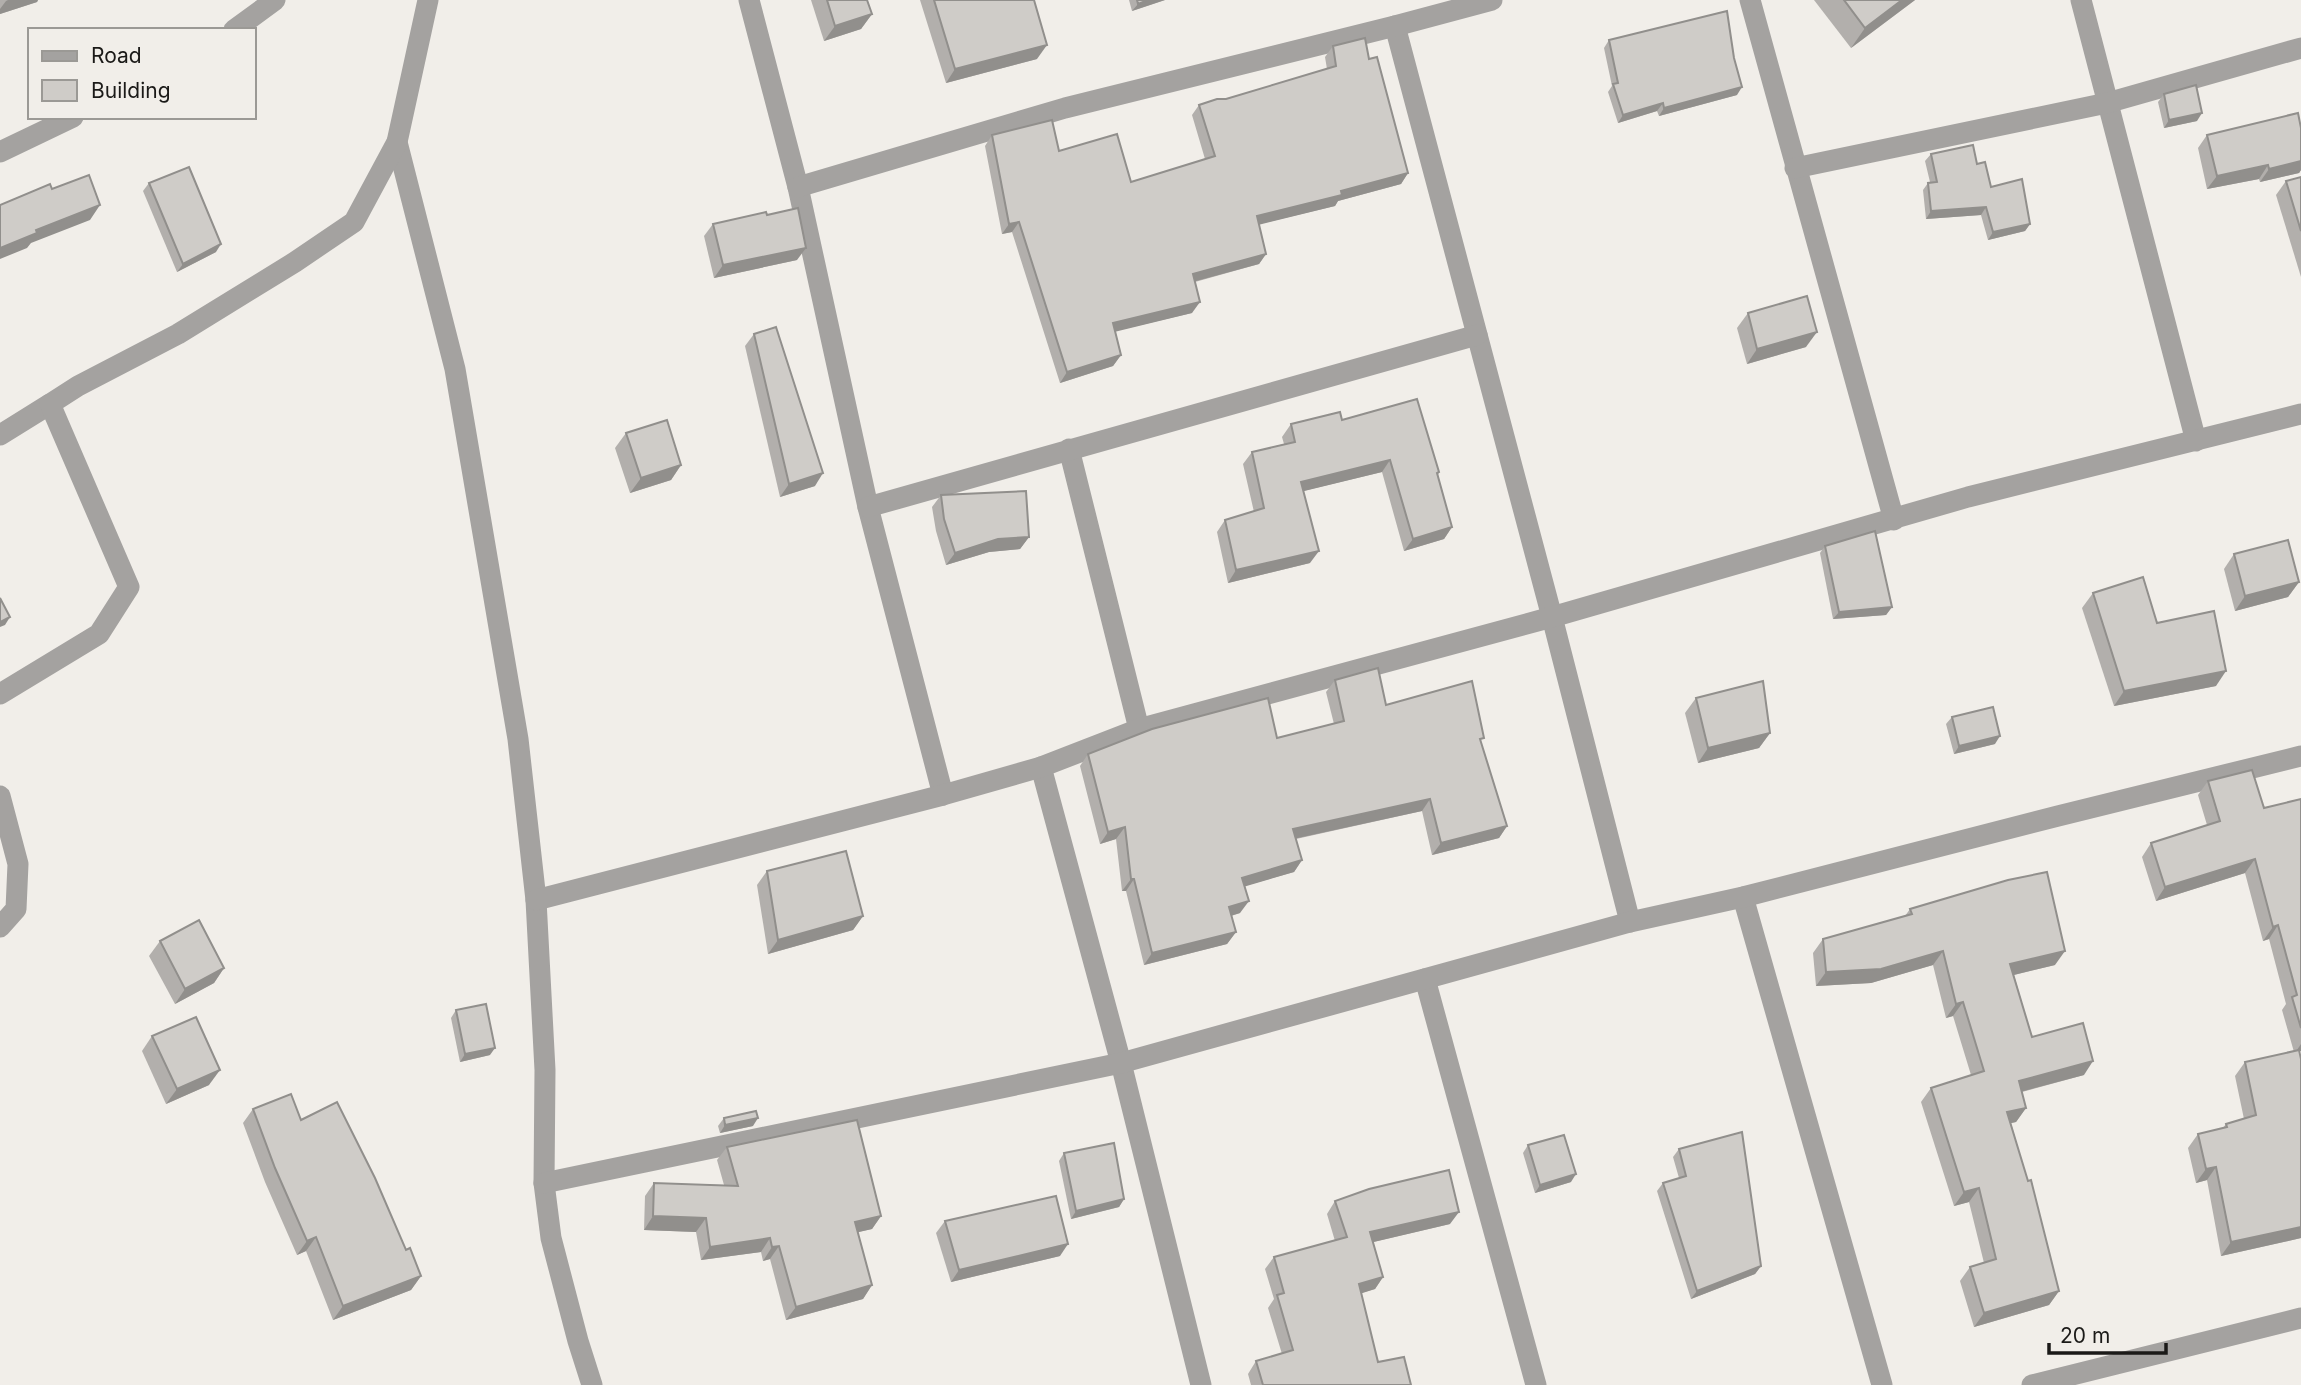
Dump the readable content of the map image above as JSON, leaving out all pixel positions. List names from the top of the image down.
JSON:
{
  "legend": ["Road", "Building"],
  "scale_bar": "20 m"
}
